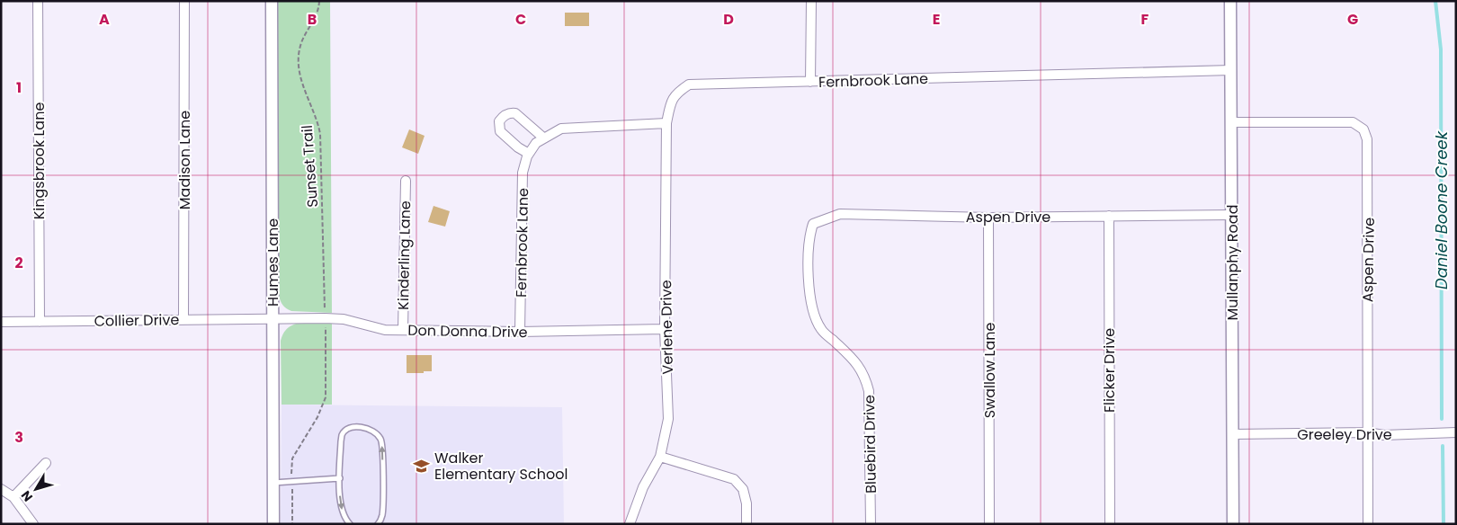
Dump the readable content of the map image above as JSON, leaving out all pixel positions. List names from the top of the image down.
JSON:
{
  "streets": {
    "street": [
      "Fernbrook Lane",
      "Madison Lane",
      "Kingsbrook Lane",
      "Aspen Drive",
      "Kinderling Lane",
      "Humes Lane",
      "Mullanphy Road",
      "Collier Drive",
      "Verlene Drive",
      "Don Donna Drive",
      "Swallow Lane",
      "Flicker Drive",
      "Greeley Drive",
      "Bluebird Drive"
    ],
    "path": ["Sunset Trail"]
  },
  "crossings": [
    ["Fernbrook Lane", "Mullanphy Road"],
    ["Fernbrook Lane", "Verlene Drive"],
    ["Fernbrook Lane", "Don Donna Drive"],
    ["Madison Lane", "Collier Drive"],
    ["Kingsbrook Lane", "Collier Drive"],
    ["Aspen Drive", "Mullanphy Road"],
    ["Aspen Drive", "Swallow Lane"],
    ["Aspen Drive", "Flicker Drive"],
    ["Aspen Drive", "Greeley Drive"],
    ["Aspen Drive", "Bluebird Drive"],
    ["Kinderling Lane", "Don Donna Drive"],
    ["Humes Lane", "Collier Drive"],
    ["Humes Lane", "Don Donna Drive"],
    ["Mullanphy Road", "Greeley Drive"],
    ["Collier Drive", "Don Donna Drive"],
    ["Verlene Drive", "Don Donna Drive"]
  ],
  "water": ["Daniel Boone Creek"],
  "places": {
    "school or university": ["Walker Elementary School"]
  },
  "north": "bottom left",
  "grid": {
    "columns": [
      "A",
      "B",
      "C",
      "D",
      "E",
      "F",
      "G"
    ],
    "rows": ["1", "2", "3"]
  }
}
